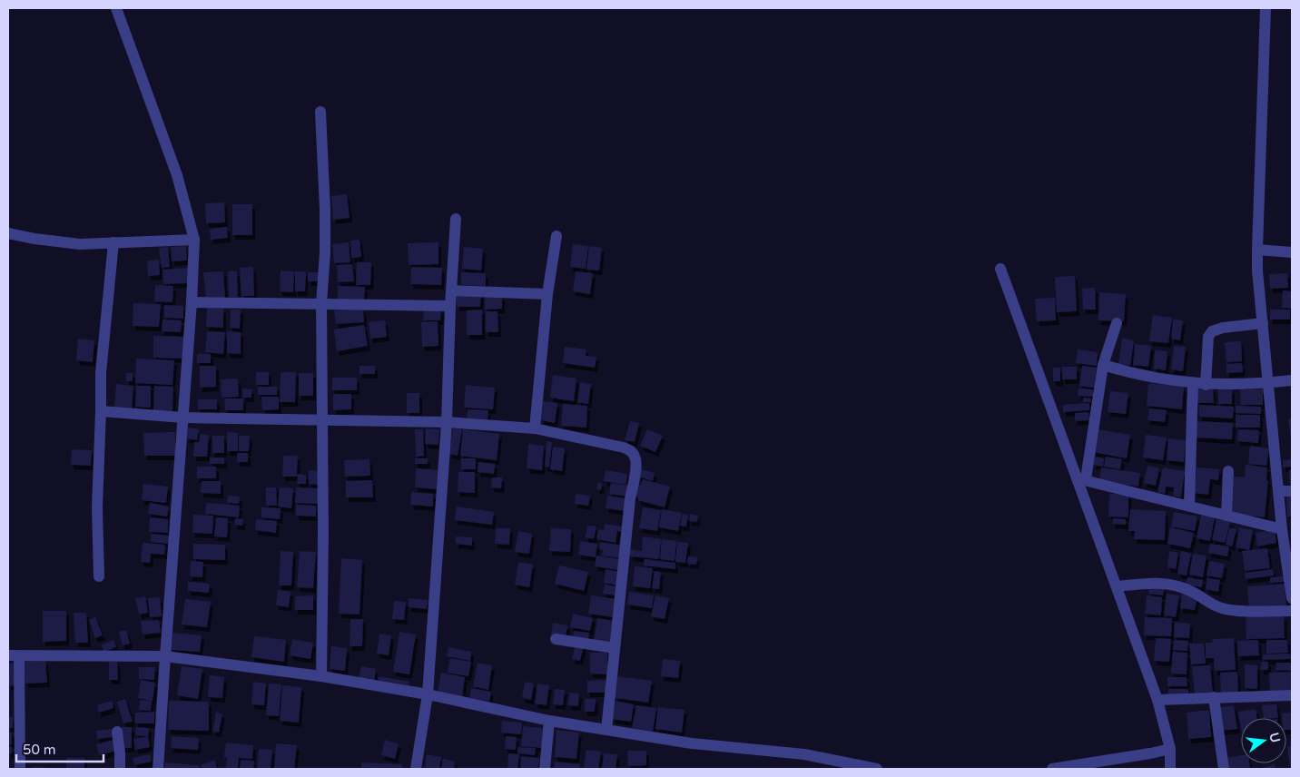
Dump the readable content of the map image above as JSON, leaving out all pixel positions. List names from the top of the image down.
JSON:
{
  "scale_bar": "50 m",
  "north": "right"
}
